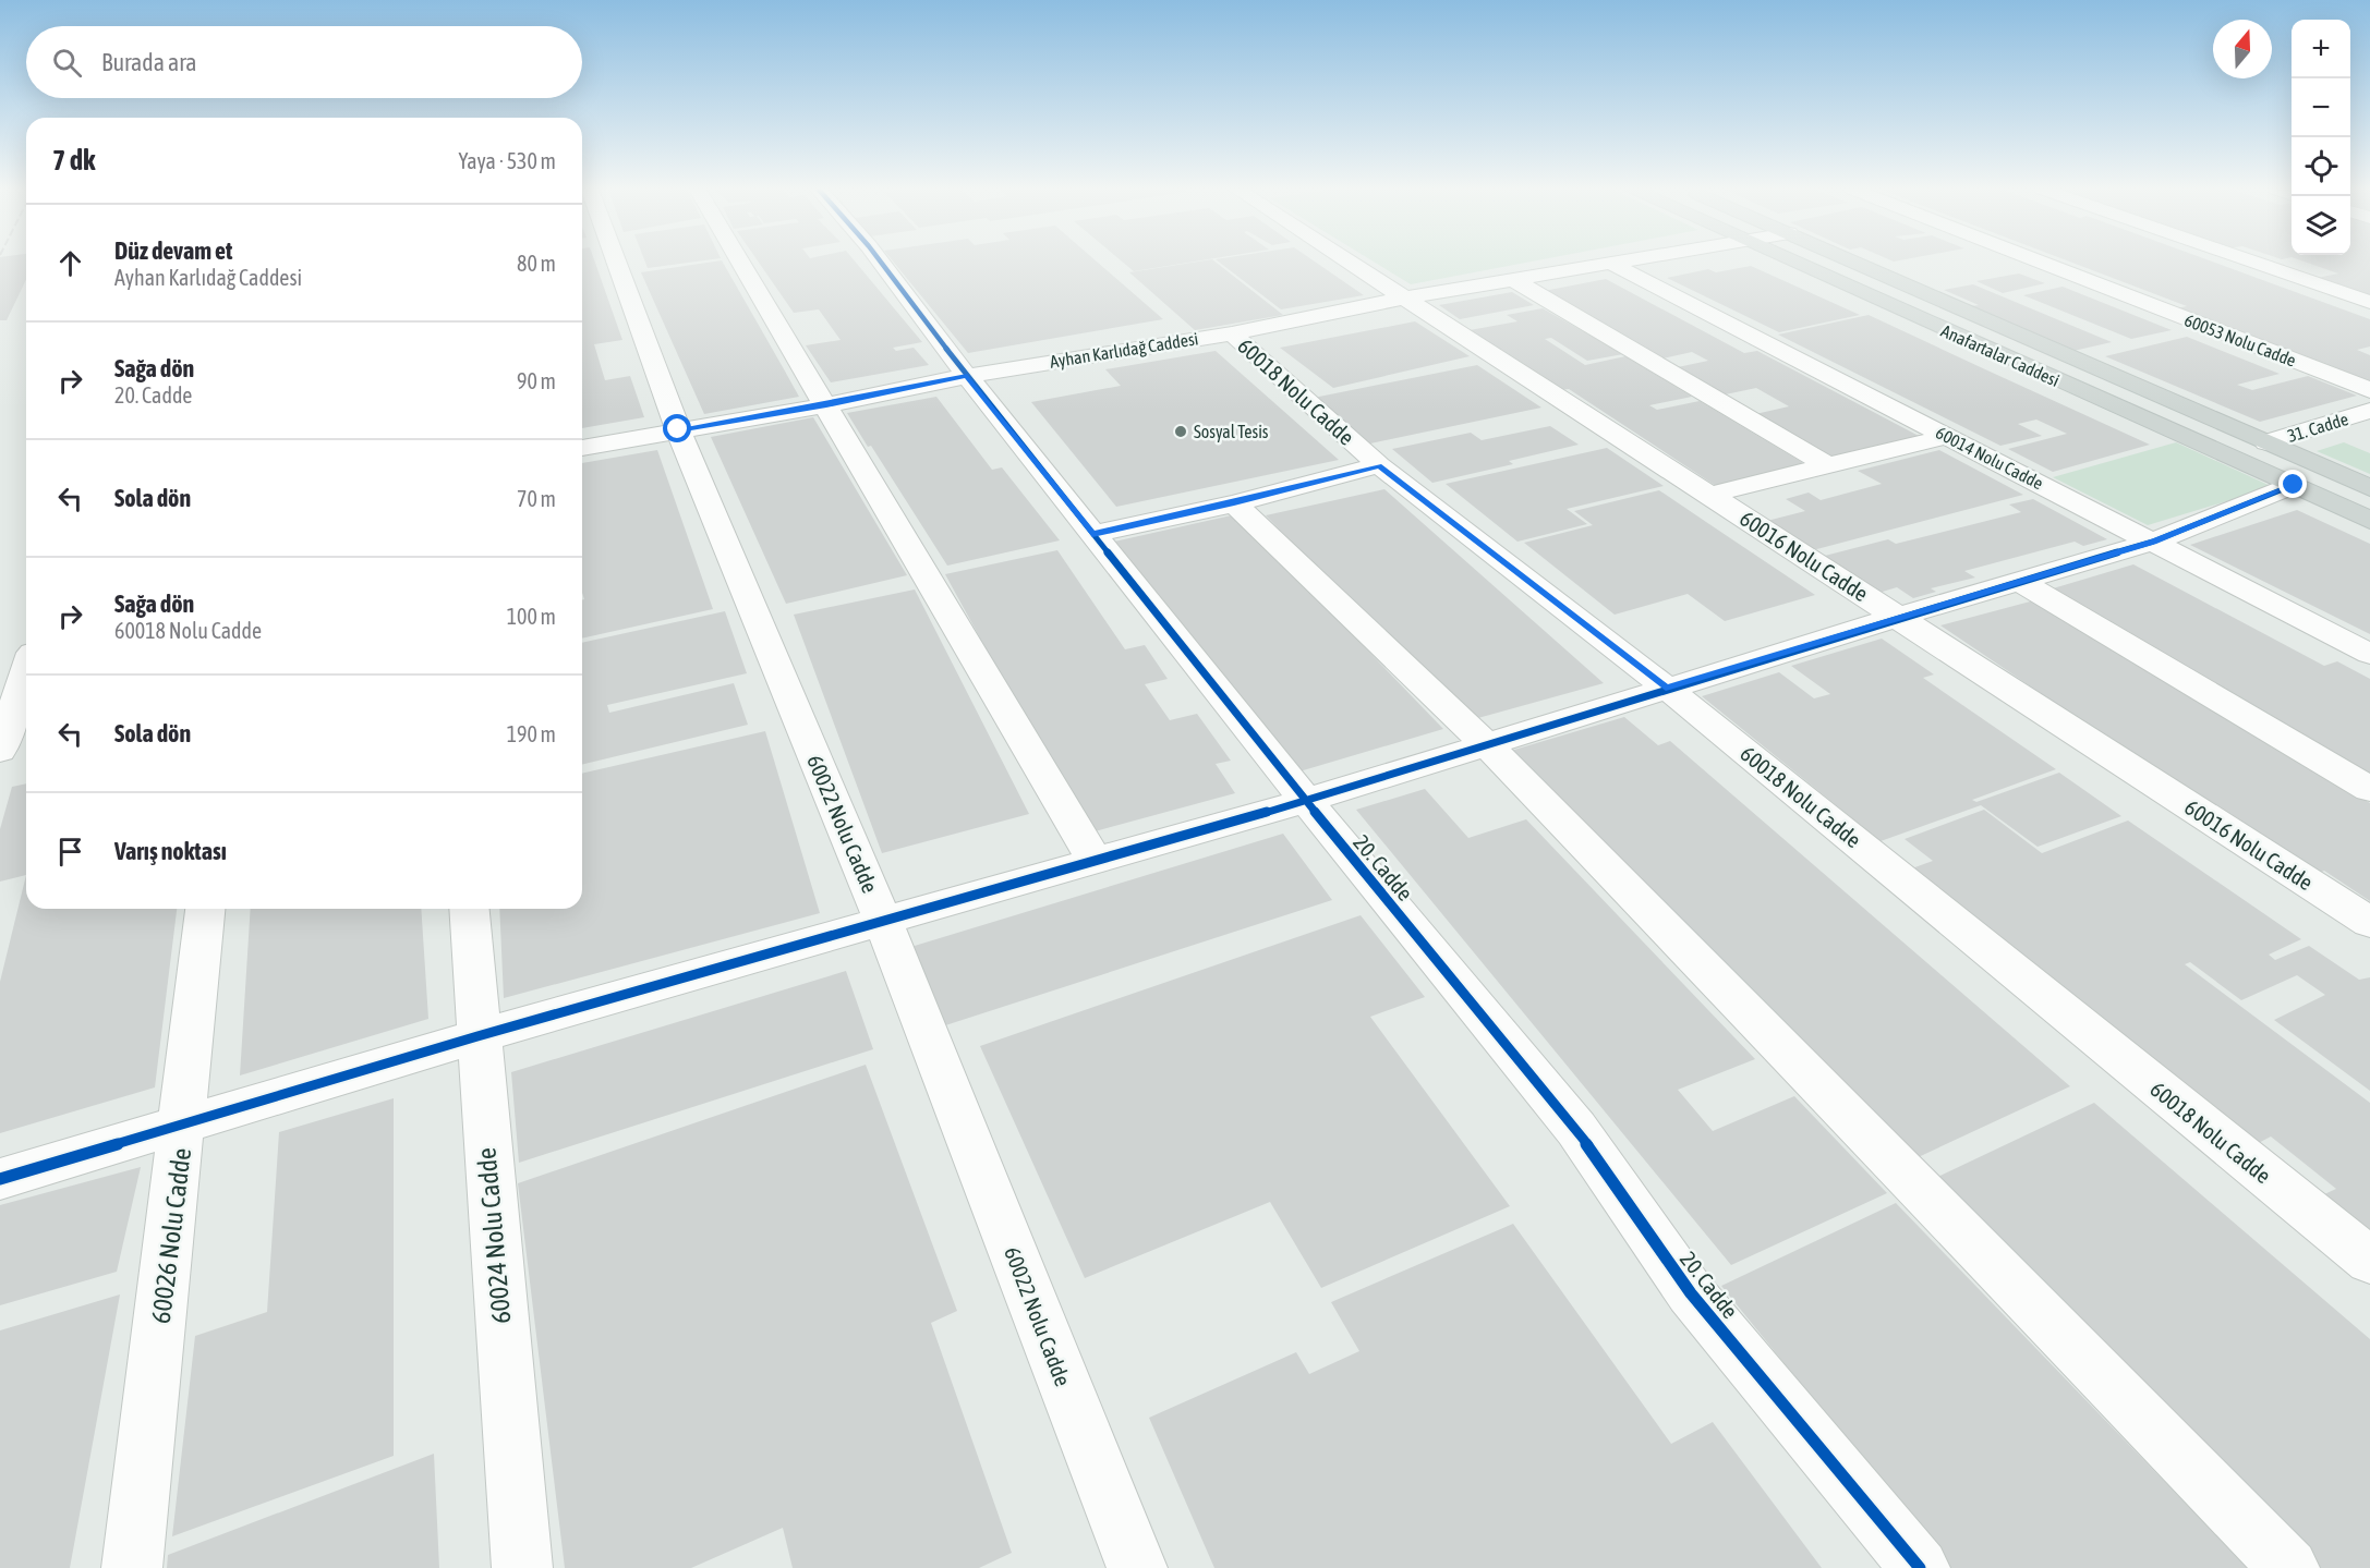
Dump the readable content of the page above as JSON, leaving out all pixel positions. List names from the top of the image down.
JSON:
{
  "streets": {
    "main road": ["Anafartalar Caddesi"],
    "street": [
      "60053 Nolu Cadde",
      "Ayhan Karlıdağ Caddesi",
      "60018 Nolu Cadde",
      "31. Cadde",
      "60014 Nolu Cadde",
      "60016 Nolu Cadde",
      "60022 Nolu Cadde",
      "20. Cadde",
      "60026 Nolu Cadde",
      "60024 Nolu Cadde"
    ]
  },
  "crossings": [
    ["Ayhan Karlıdağ Caddesi", "60018 Nolu Cadde"],
    ["Ayhan Karlıdağ Caddesi", "60016 Nolu Cadde"],
    ["Ayhan Karlıdağ Caddesi", "60022 Nolu Cadde"],
    ["Ayhan Karlıdağ Caddesi", "20. Cadde"],
    ["Anafartalar Caddesi", "31. Cadde"]
  ],
  "places": ["Sosyal Tesis"],
  "north": "top",
  "page": {
    "map_buttons": ["+", "−"],
    "search": "Burada ara",
    "heading": ["7 dk", "Yaya · 530 m"],
    "list": [
      ["Düz devam et", "Ayhan Karlıdağ Caddesi", "80 m"],
      ["Sağa dön", "20. Cadde", "90 m"],
      ["Sola dön", "70 m"],
      ["Sağa dön", "60018 Nolu Cadde", "100 m"],
      ["Sola dön", "190 m"],
      "Varış noktası"
    ]
  }
}
